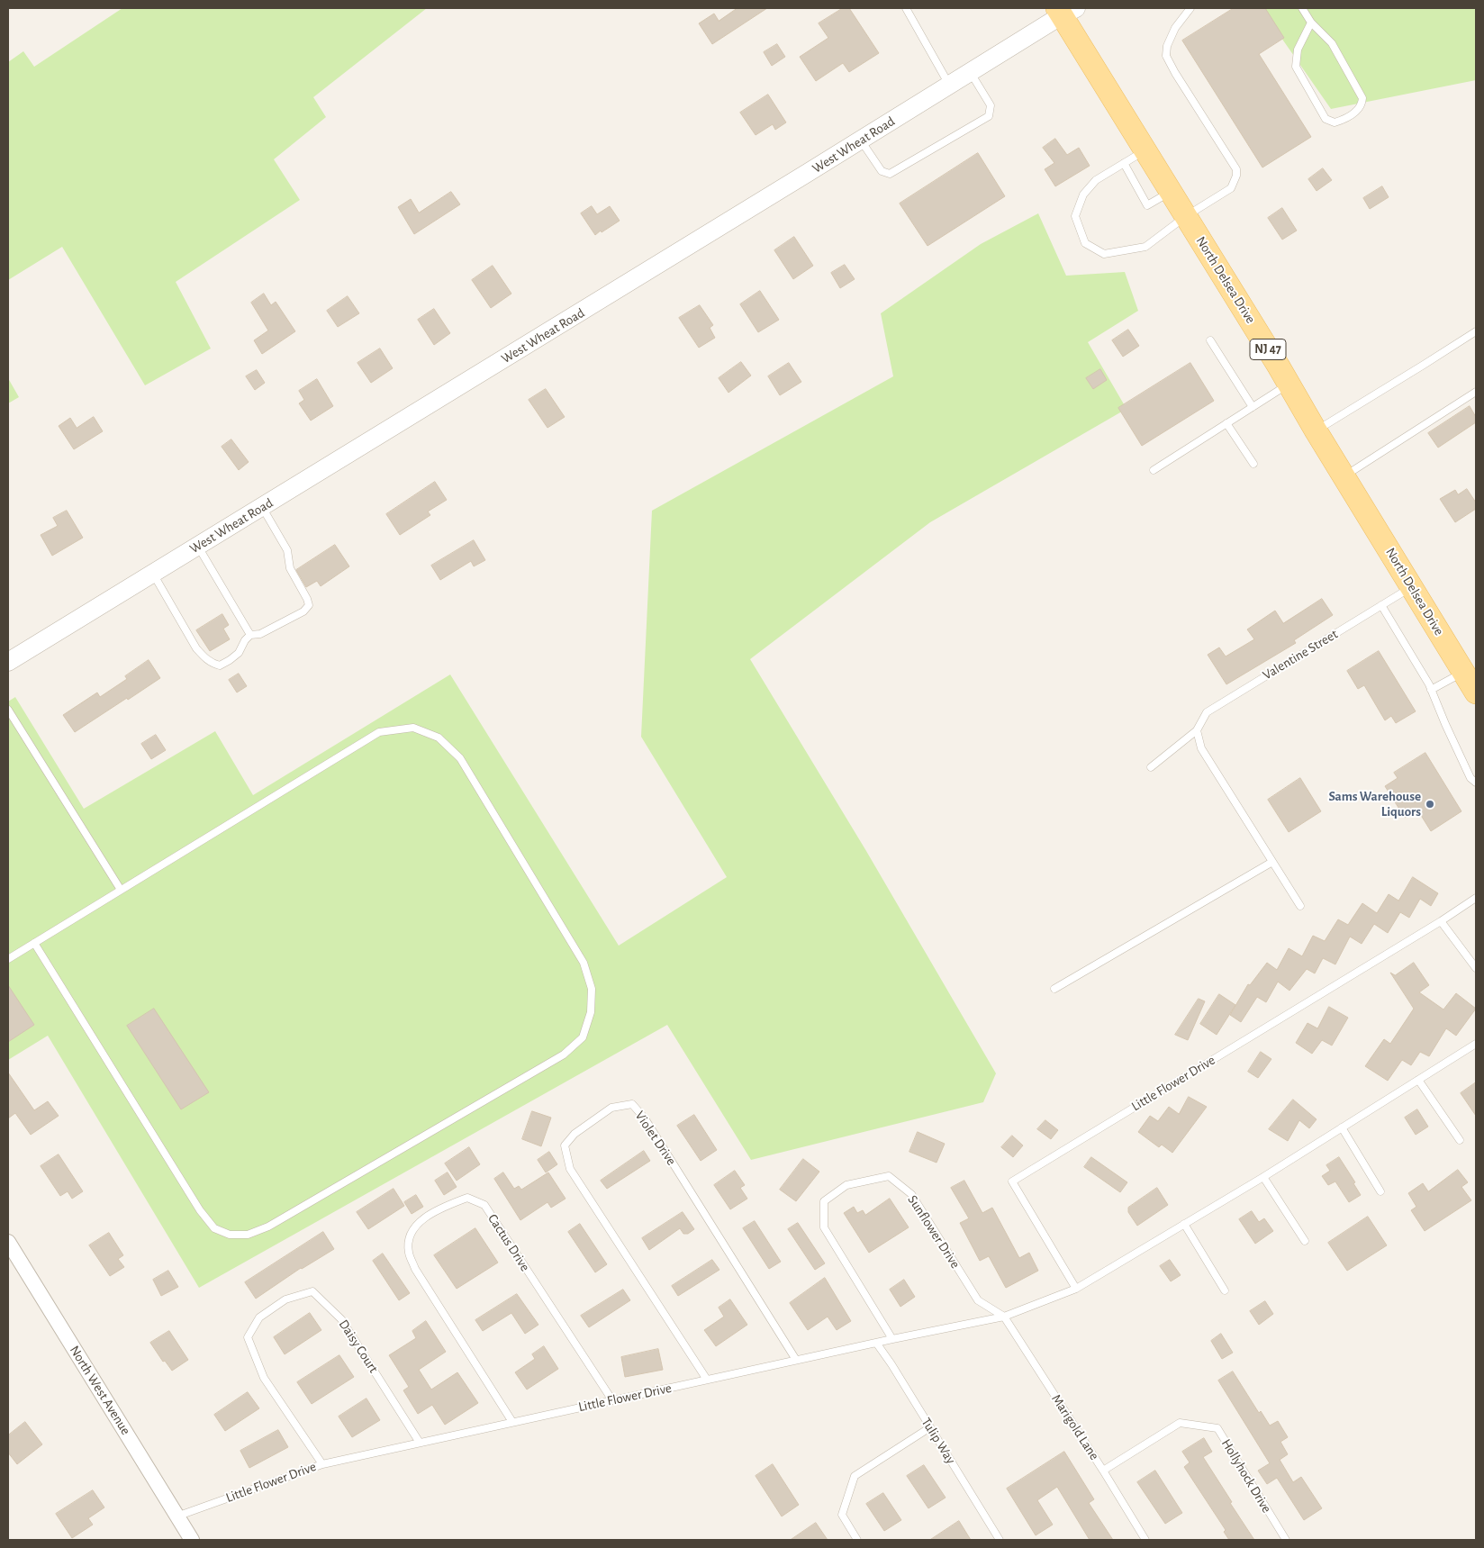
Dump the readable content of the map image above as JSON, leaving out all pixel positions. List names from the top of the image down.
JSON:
{
  "streets": {
    "main road": ["North Delsea Drive", "NJ 47"],
    "street": ["West Wheat Road", "North West Avenue"],
    "lane": [
      "Valentine Street",
      "Little Flower Drive",
      "Violet Drive",
      "Sunflower Drive",
      "Cactus Drive",
      "Daisy Court",
      "Marigold Lane",
      "Tulip Way",
      "Hollyhock Drive"
    ]
  },
  "crossings": [
    ["West Wheat Road", "North Delsea Drive"],
    ["North Delsea Drive", "Valentine Street"],
    ["Little Flower Drive", "Violet Drive"],
    ["Little Flower Drive", "Sunflower Drive"],
    ["Little Flower Drive", "Cactus Drive"],
    ["Little Flower Drive", "Daisy Court"],
    ["Little Flower Drive", "North West Avenue"],
    ["Little Flower Drive", "Marigold Lane"],
    ["Little Flower Drive", "Tulip Way"],
    ["Sunflower Drive", "Marigold Lane"],
    ["Marigold Lane", "Hollyhock Drive"]
  ],
  "places": ["Sams Warehouse Liquors"]
}
